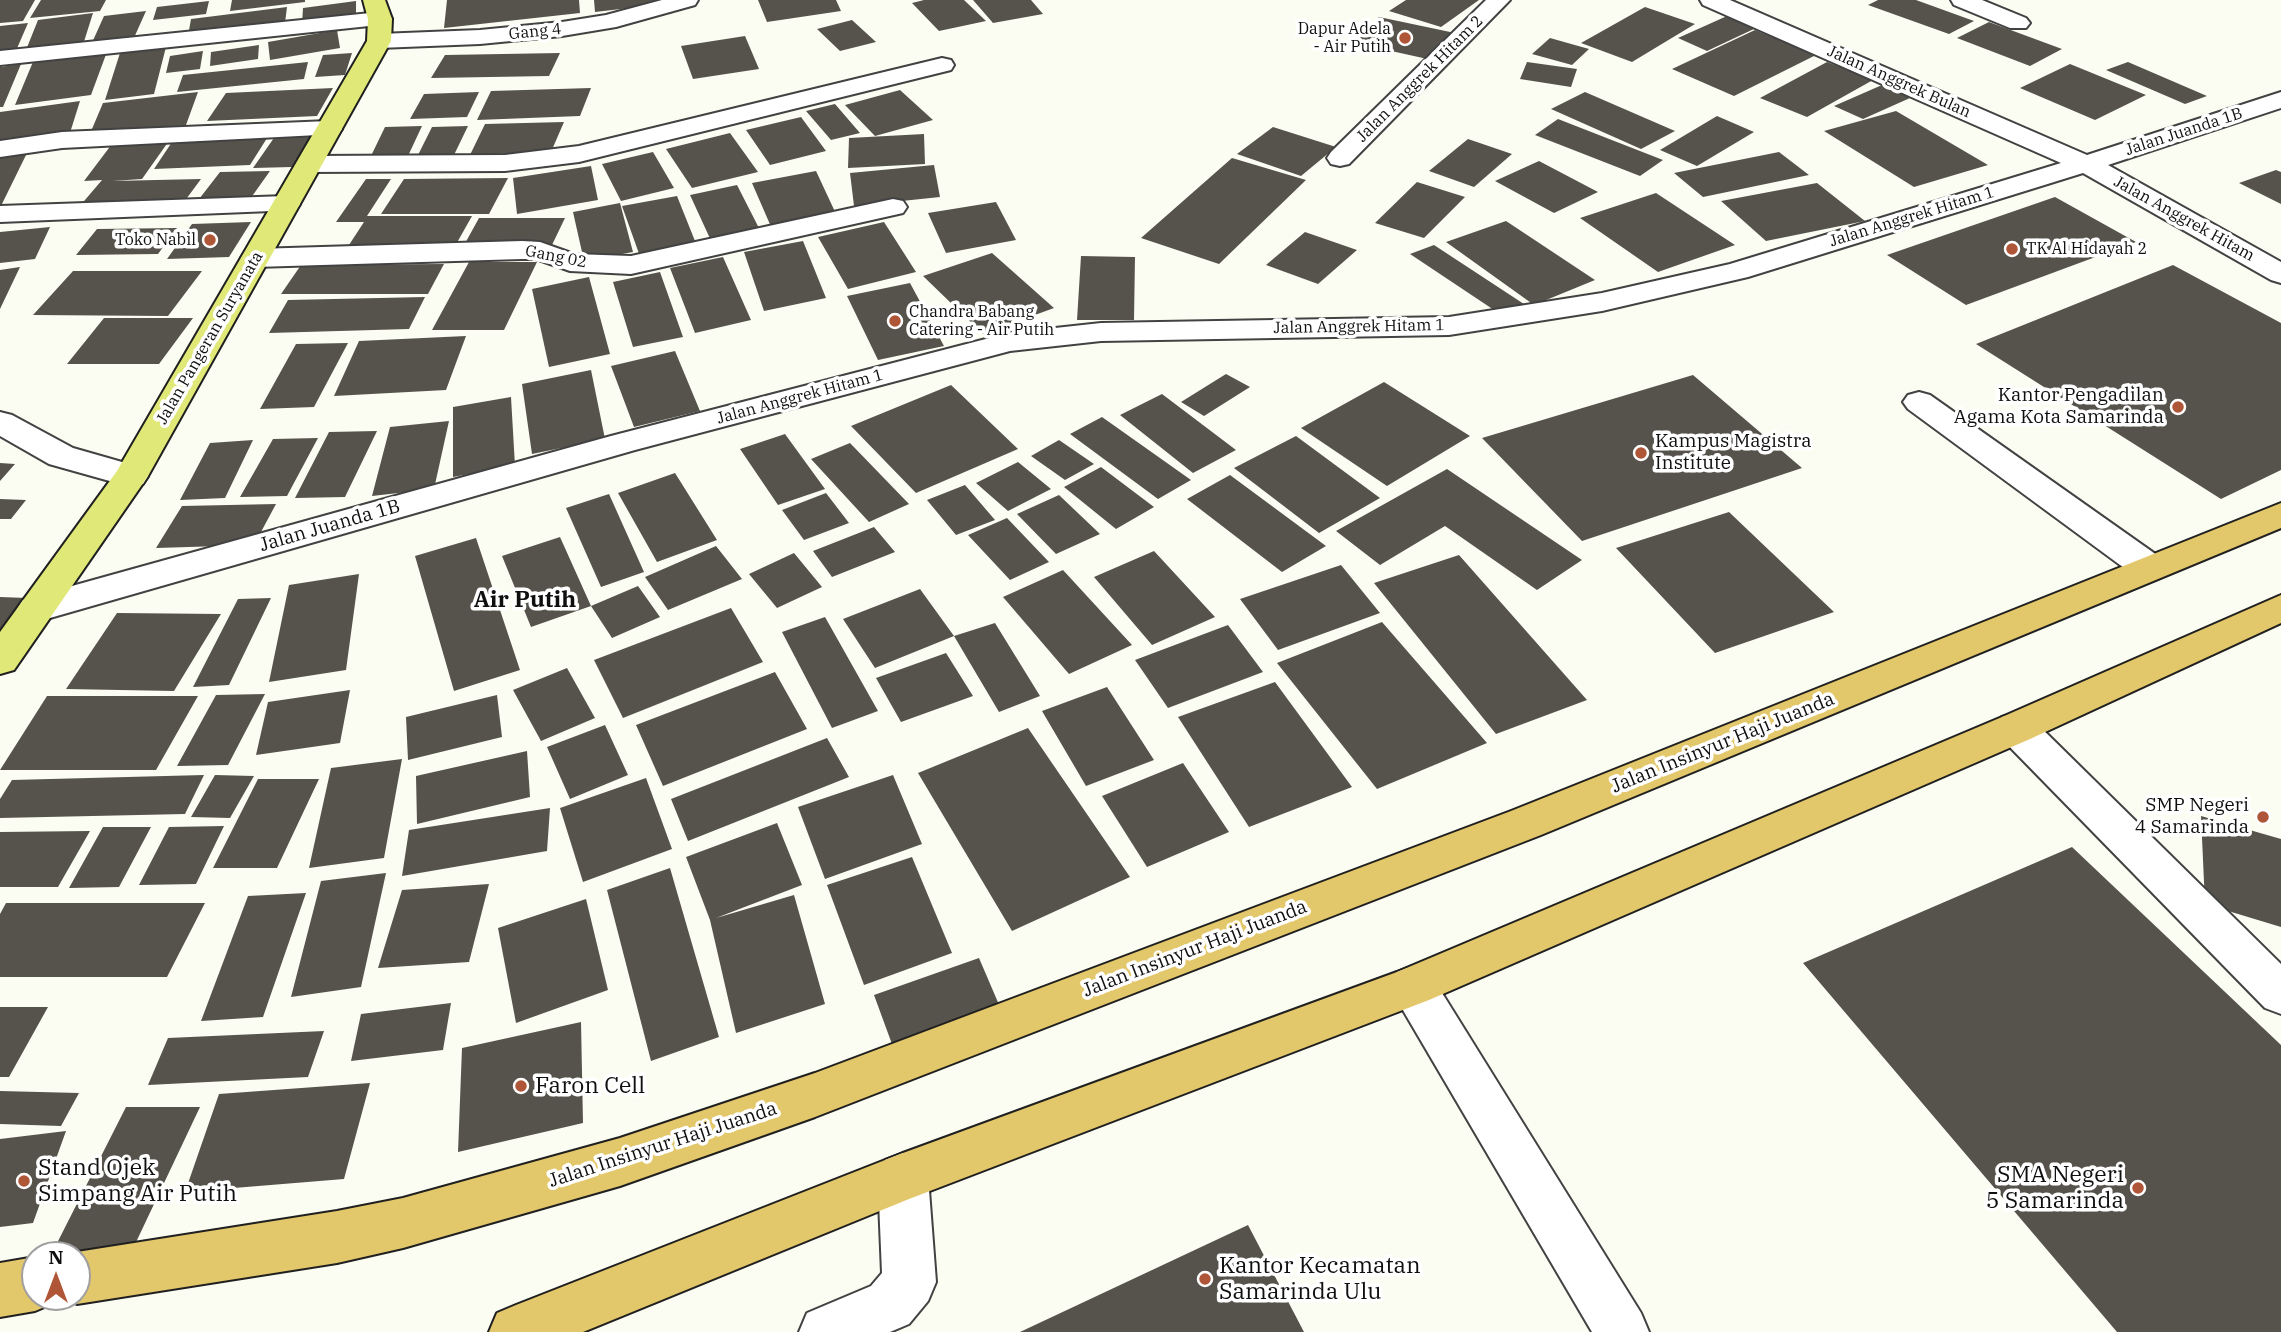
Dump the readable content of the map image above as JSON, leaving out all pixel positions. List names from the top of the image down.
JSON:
{
  "streets": {
    "highway": ["Jalan Insinyur Haji Juanda"],
    "main road": ["Jalan Pangeran Suryanata"],
    "street": [
      "Gang 4",
      "Jalan Anggrek Hitam 2",
      "Jalan Anggrek Bulan",
      "Jalan Juanda 1B",
      "Jalan Anggrek Hitam 1",
      "Jalan Anggrek Hitam",
      "Gang 02"
    ]
  },
  "crossings": [
    ["Gang 4", "Jalan Pangeran Suryanata"],
    ["Jalan Anggrek Bulan", "Jalan Juanda 1B"],
    ["Jalan Anggrek Bulan", "Jalan Anggrek Hitam 1"],
    ["Jalan Anggrek Bulan", "Jalan Anggrek Hitam"],
    ["Jalan Juanda 1B", "Jalan Anggrek Hitam 1"],
    ["Jalan Juanda 1B", "Jalan Anggrek Hitam"],
    ["Jalan Juanda 1B", "Jalan Pangeran Suryanata"],
    ["Jalan Anggrek Hitam 1", "Jalan Anggrek Hitam"],
    ["Gang 02", "Jalan Pangeran Suryanata"]
  ],
  "districts": ["Air Putih"],
  "places": [
    "Dapur Adela - Air Putih",
    "Toko Nabil",
    "TK Al Hidayah 2",
    "Chandra Babang Catering - Air Putih",
    "Kantor Pengadilan Agama Kota Samarinda",
    "Kampus Magistra Institute",
    "SMP Negeri 4 Samarinda",
    "Faron Cell",
    "Stand Ojek Simpang Air Putih",
    "SMA Negeri 5 Samarinda",
    "Kantor Kecamatan Samarinda Ulu"
  ],
  "north": "top"
}
